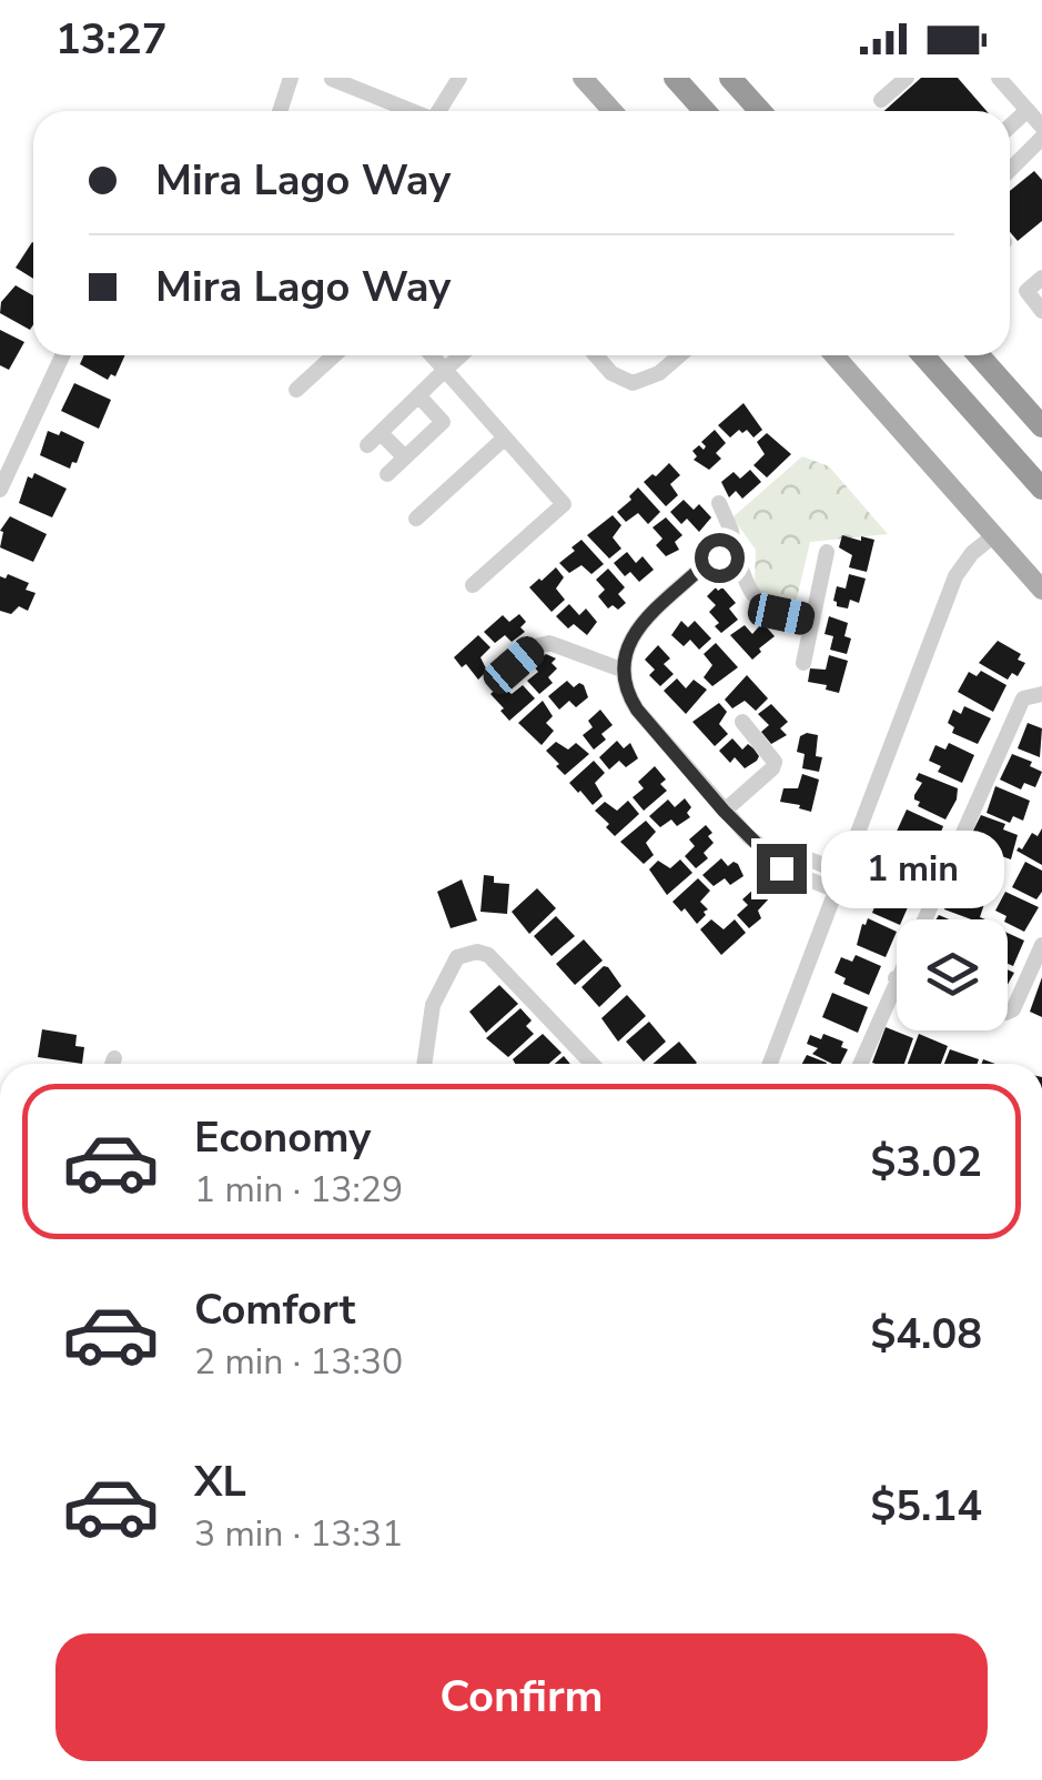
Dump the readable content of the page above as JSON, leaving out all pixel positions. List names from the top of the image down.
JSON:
{
  "page": {
    "status": "13:27",
    "banner": ["Mira Lago Way", "Mira Lago Way"],
    "bubble": "1 min",
    "list": [
      {
        "name": "Economy",
        "note": "1 min · 13:29",
        "value": "$3.02"
      },
      {
        "name": "Comfort",
        "note": "2 min · 13:30",
        "value": "$4.08"
      },
      {
        "name": "XL",
        "note": "3 min · 13:31",
        "value": "$5.14"
      }
    ],
    "buttons": "Confirm"
  }
}
